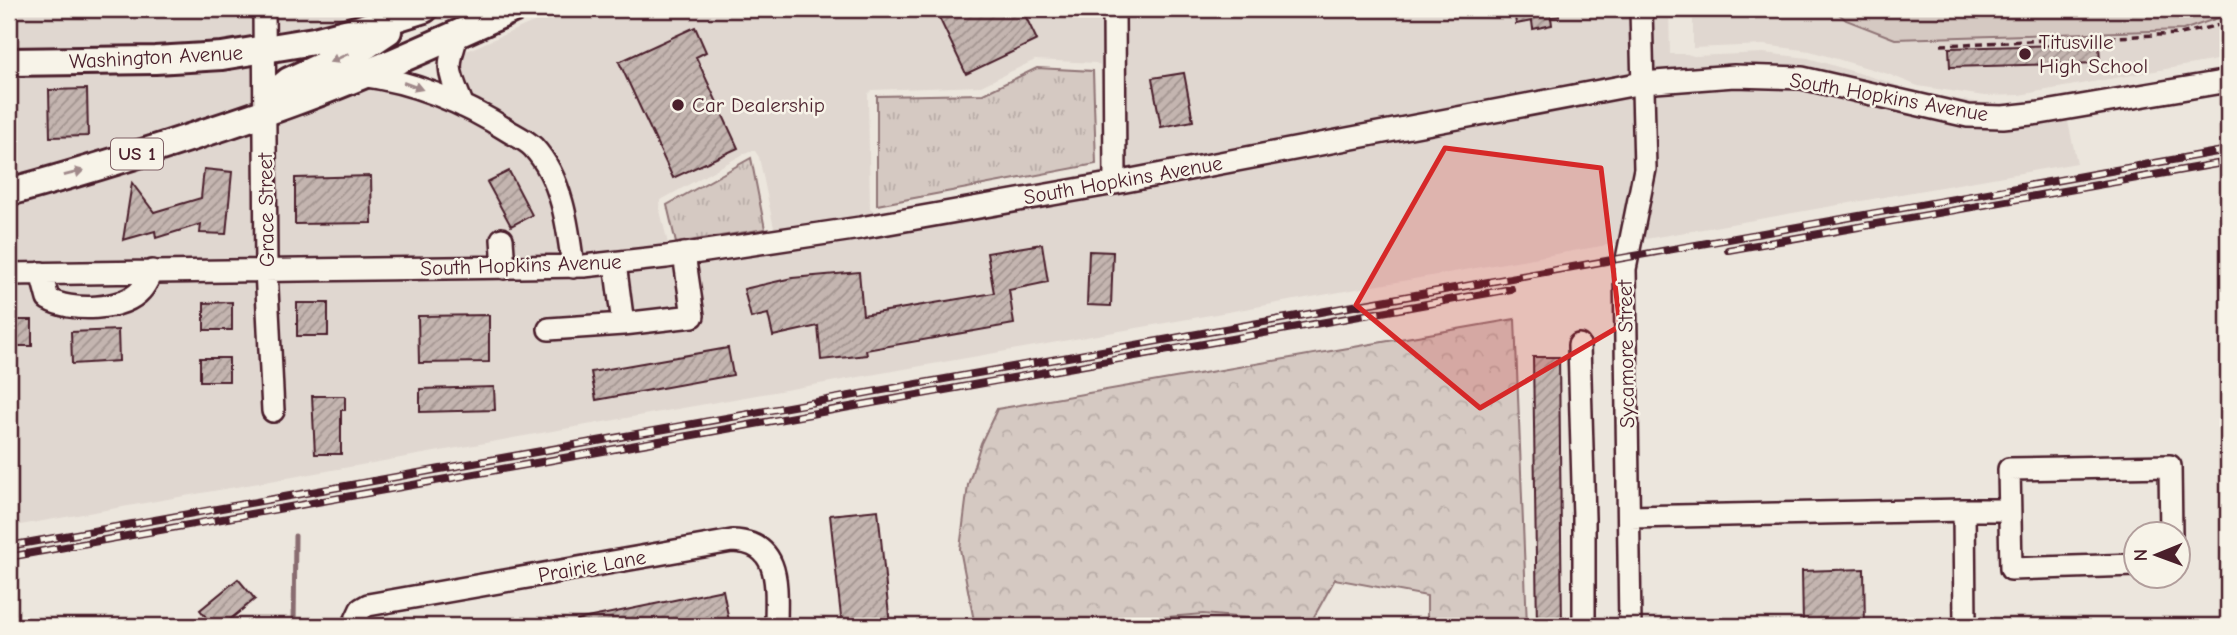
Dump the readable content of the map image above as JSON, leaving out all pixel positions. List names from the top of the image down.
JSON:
{
  "streets": {
    "main road": ["Washington Avenue", "US 1"],
    "street": [
      "South Hopkins Avenue",
      "Grace Street",
      "Sycamore Street",
      "Prairie Lane"
    ]
  },
  "crossings": [
    ["Washington Avenue", "Grace Street"],
    ["South Hopkins Avenue", "Grace Street"],
    ["South Hopkins Avenue", "Sycamore Street"],
    ["US 1", "Grace Street"]
  ],
  "places": ["Titusville High School", "Car Dealership"],
  "north": "left"
}
